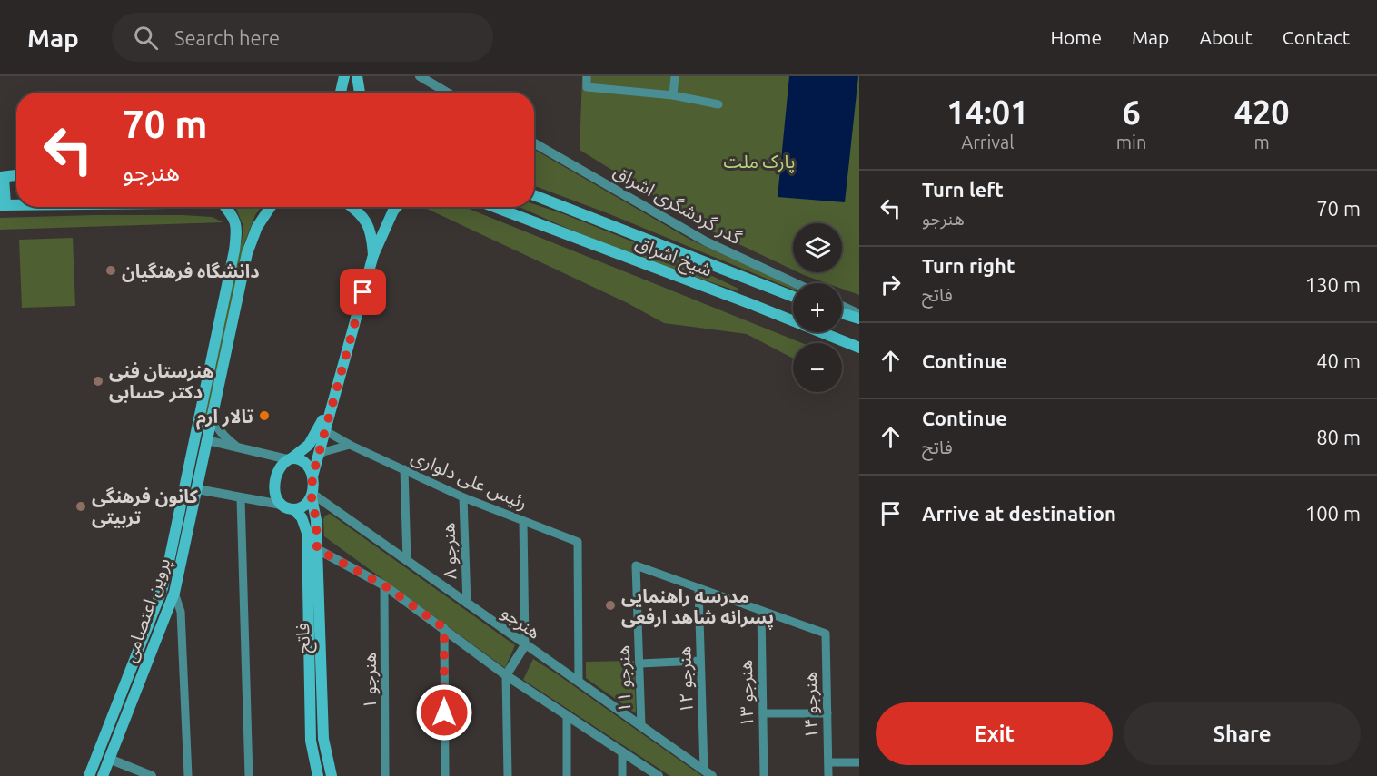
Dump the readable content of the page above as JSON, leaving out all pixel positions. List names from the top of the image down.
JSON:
{
  "streets": {
    "main road": ["شیخ اشراق", "پروین اعتصامی", "فاتح"],
    "street": [
      "گدر گردشگری اشراق",
      "رئیس علی دلواری",
      "هنرجو ۸",
      "هنرجو",
      "هنرجو ۱۱",
      "هنرجو ۱۲",
      "هنرجو ۱",
      "هنرجو ۱۳",
      "هنرجو ۱۴"
    ]
  },
  "crossings": [
    ["رئیس علی دلواری", "هنرجو ۸"],
    ["رئیس علی دلواری", "هنرجو"],
    ["هنرجو ۸", "هنرجو"],
    ["هنرجو", "فاتح"],
    ["هنرجو", "هنرجو ۱۱"],
    ["هنرجو", "هنرجو ۱۲"],
    ["هنرجو ۱۱", "هنرجو ۱۲"],
    ["هنرجو ۱۳", "هنرجو ۱۴"]
  ],
  "parks": ["پارک ملت"],
  "places": [
    "دانشگاه فرهنگیان",
    "هنرستان فنی دکتر حسابی",
    "تالار ارم",
    "کانون فرهنگی تربیتی",
    "مدرسه راهنمایی پسرانه شاهد ارفعی"
  ],
  "page": {
    "header": "Map",
    "search": "Search here",
    "nav": [
      "Home",
      "Map",
      "About",
      "Contact"
    ],
    "eta": [
      "14:01",
      "Arrival",
      "6",
      "min",
      "420",
      "m"
    ],
    "turn": ["70 m", "هنرجو"],
    "list": [
      {
        "name": "Turn left",
        "note": "هنرجو",
        "value": "70 m"
      },
      {
        "name": "Turn right",
        "note": "فاتح",
        "value": "130 m"
      },
      {
        "name": "Continue",
        "value": "40 m"
      },
      {
        "name": "Continue",
        "note": "فاتح",
        "value": "80 m"
      },
      {
        "name": "Arrive at destination",
        "value": "100 m"
      }
    ],
    "map_buttons": ["+", "−"],
    "buttons": ["Exit", "Share"]
  }
}
